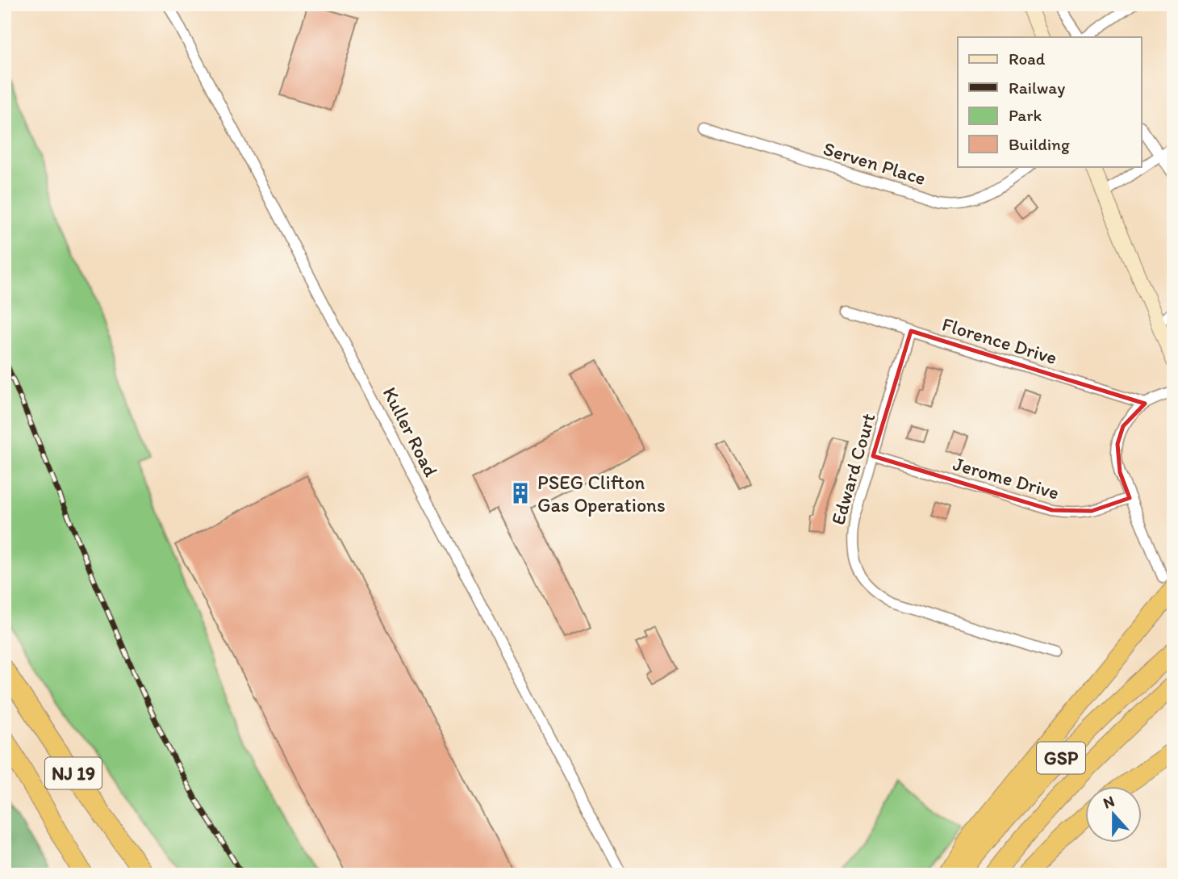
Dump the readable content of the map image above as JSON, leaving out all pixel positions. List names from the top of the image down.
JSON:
{
  "streets": {
    "highway": ["GSP", "NJ 19"],
    "street": [
      "Serven Place",
      "Florence Drive",
      "Kuller Road",
      "Edward Court",
      "Jerome Drive"
    ]
  },
  "crossings": [
    ["Florence Drive", "Edward Court"],
    ["Edward Court", "Jerome Drive"]
  ],
  "places": {
    "building": ["PSEG Clifton Gas Operations"]
  },
  "legend": [
    "Road",
    "Railway",
    "Park",
    "Building"
  ],
  "north": "top"
}
